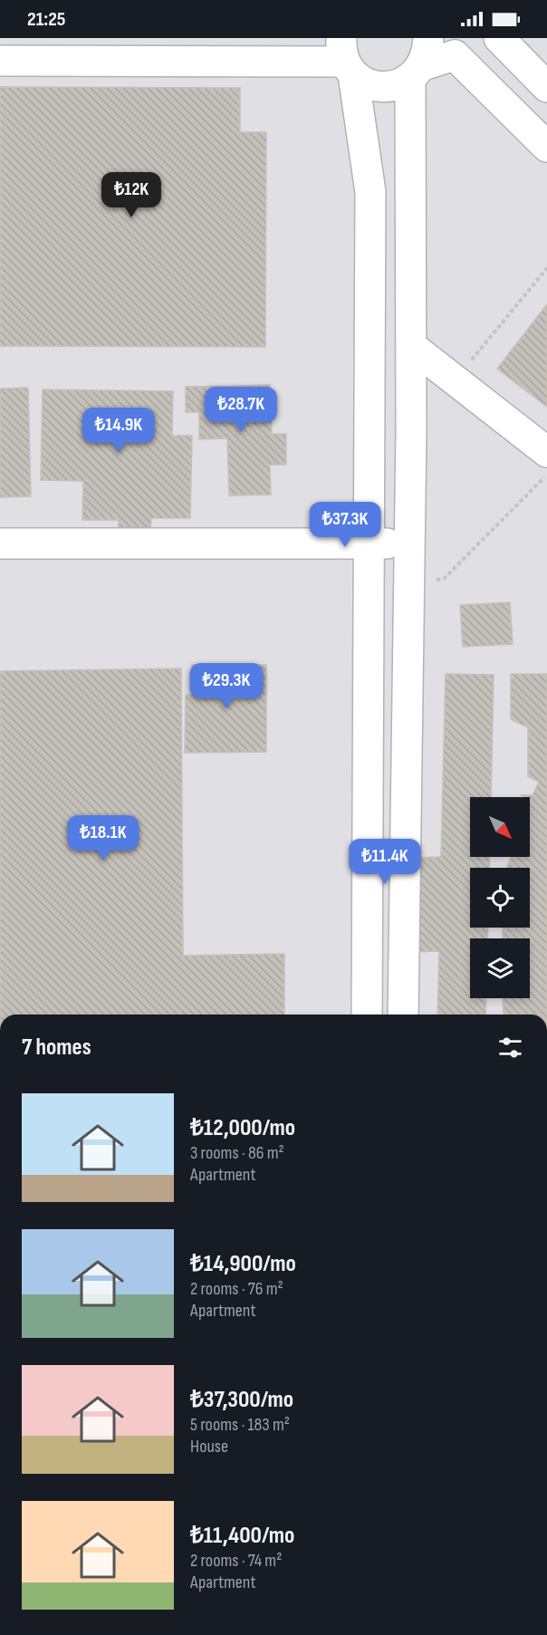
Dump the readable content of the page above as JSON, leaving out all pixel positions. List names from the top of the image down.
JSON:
{
  "north": "bottom right",
  "page": {
    "status": "21:25",
    "price": [
      "₺12K",
      "₺28.7K",
      "₺14.9K",
      "₺37.3K",
      "₺29.3K",
      "₺18.1K",
      "₺11.4K"
    ],
    "heading": "7 homes",
    "list": [
      {
        "name": "₺12,000/mo",
        "note": "3 rooms · 86 m² · Apartment"
      },
      {
        "name": "₺14,900/mo",
        "note": "2 rooms · 76 m² · Apartment"
      },
      {
        "name": "₺37,300/mo",
        "note": "5 rooms · 183 m² · House"
      },
      {
        "name": "₺11,400/mo",
        "note": "2 rooms · 74 m² · Apartment"
      }
    ]
  }
}
